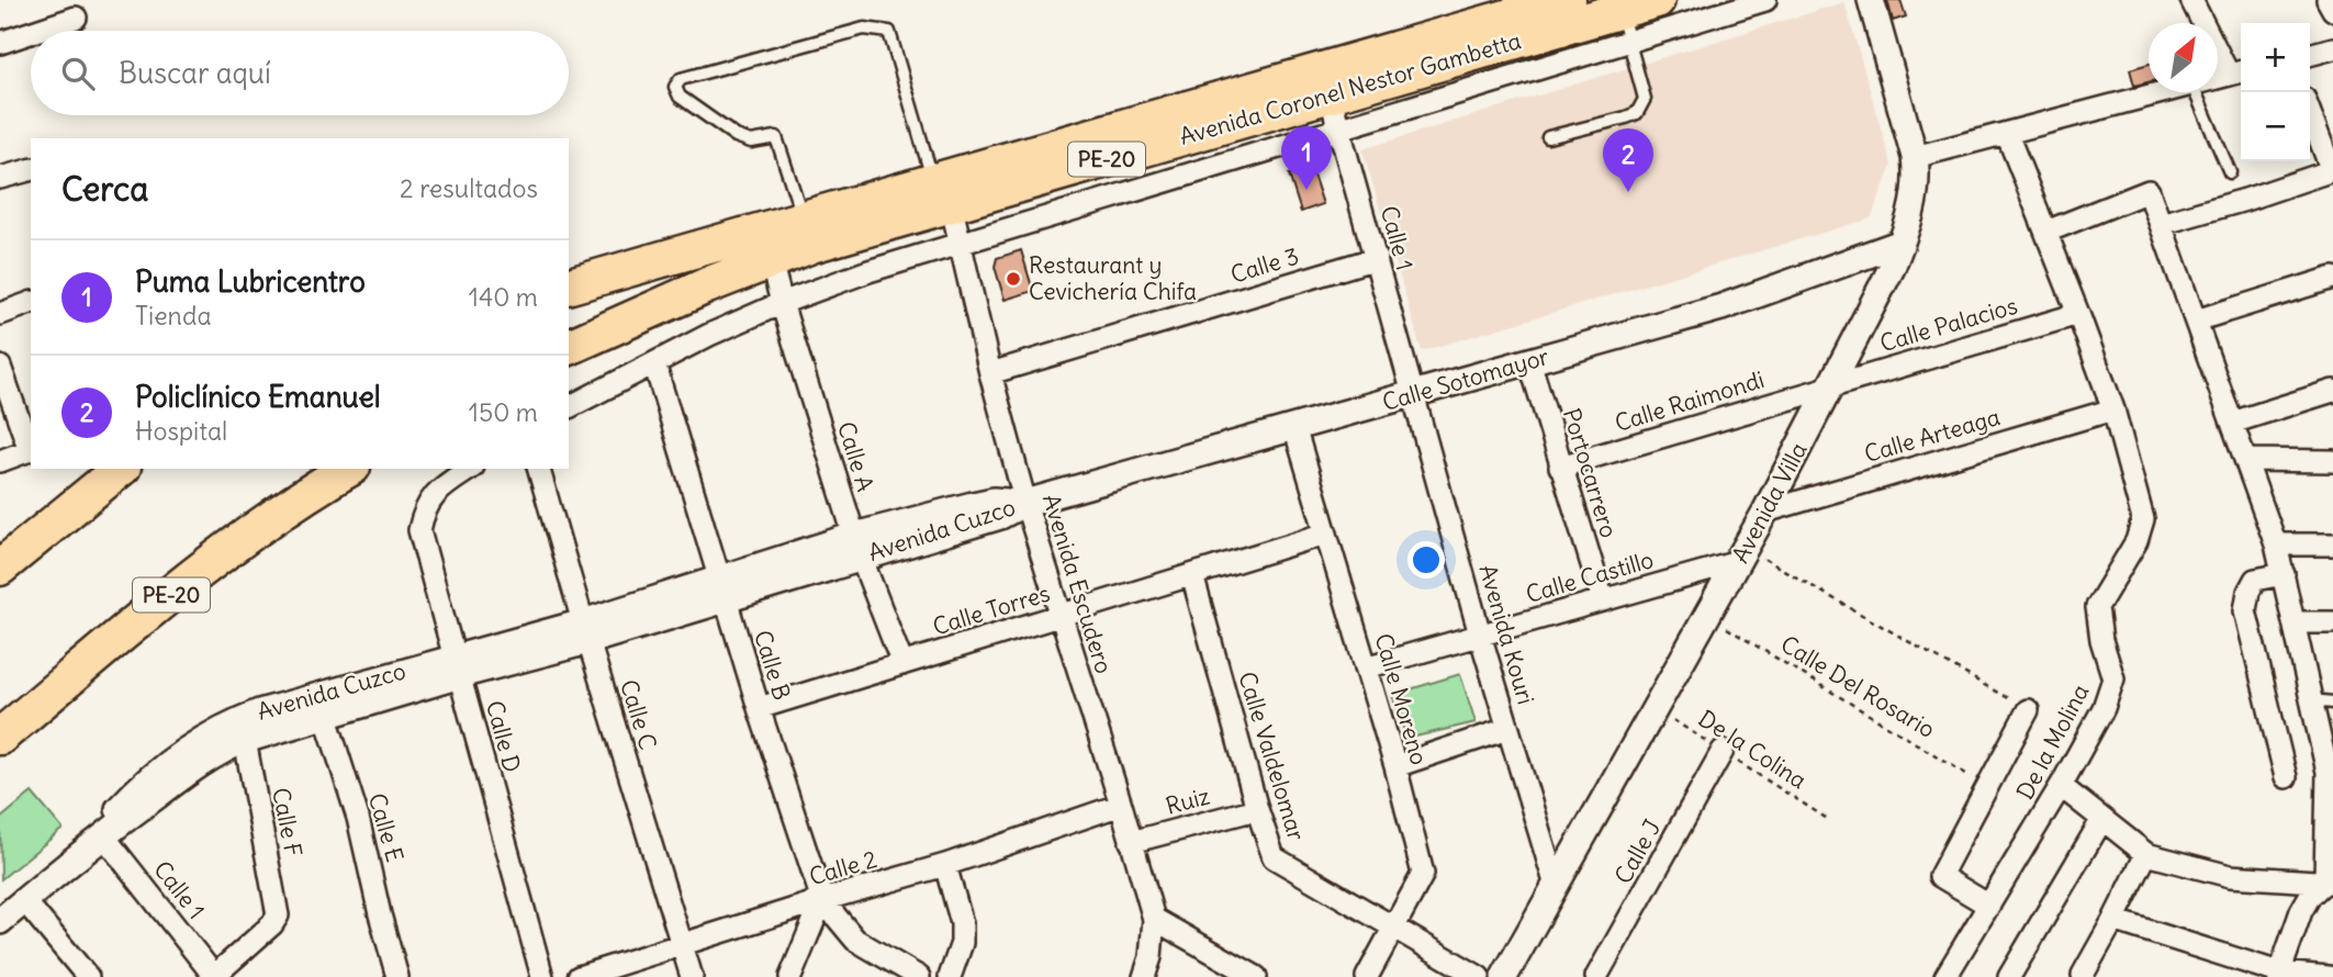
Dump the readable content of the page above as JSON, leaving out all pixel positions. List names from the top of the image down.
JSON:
{
  "streets": {
    "highway": ["Avenida Coronel Nestor Gambetta", "PE-20"],
    "street": [
      "Calle 1",
      "Calle 3",
      "Calle Palacios",
      "Calle Sotomayor",
      "Calle Raimondi",
      "Calle Arteaga",
      "Calle A",
      "Portocarrero",
      "Avenida Villa",
      "Avenida Cuzco",
      "Calle Castillo",
      "Avenida Escudero",
      "Calle Torres",
      "Avenida Kouri",
      "Calle B",
      "Calle Moreno",
      "Calle C",
      "Calle D",
      "De la Molina",
      "Calle Valdelomar",
      "Ruiz",
      "Calle F",
      "Calle E",
      "Calle J",
      "Calle 2"
    ],
    "path": ["Calle Del Rosario", "De la Colina"]
  },
  "crossings": [
    ["Avenida Coronel Nestor Gambetta", "Calle 1"],
    ["Avenida Coronel Nestor Gambetta", "Calle A"],
    ["Avenida Coronel Nestor Gambetta", "Avenida Escudero"],
    ["Calle 1", "Calle 3"],
    ["Calle 1", "Calle Sotomayor"],
    ["Calle 1", "Avenida Cuzco"],
    ["Calle 1", "Avenida Kouri"],
    ["Calle 1", "Calle F"],
    ["Calle 3", "Avenida Escudero"],
    ["Calle Palacios", "Calle Raimondi"],
    ["Calle Palacios", "Avenida Villa"],
    ["Calle Sotomayor", "Portocarrero"],
    ["Calle Sotomayor", "Avenida Villa"],
    ["Calle Sotomayor", "Avenida Cuzco"],
    ["Calle Sotomayor", "Avenida Escudero"],
    ["Calle Sotomayor", "Avenida Kouri"],
    ["Calle Sotomayor", "Calle Moreno"],
    ["Calle Raimondi", "Portocarrero"],
    ["Calle Raimondi", "Avenida Villa"],
    ["Calle Arteaga", "Avenida Villa"],
    ["Calle Arteaga", "De la Molina"],
    ["Calle A", "Avenida Cuzco"],
    ["Calle A", "Calle Torres"],
    ["Portocarrero", "Calle Castillo"],
    ["Avenida Villa", "Calle Castillo"],
    ["Avenida Villa", "Avenida Kouri"],
    ["Avenida Villa", "Calle Del Rosario"],
    ["Avenida Villa", "De la Colina"],
    ["Avenida Cuzco", "Avenida Escudero"],
    ["Avenida Cuzco", "Calle B"],
    ["Avenida Cuzco", "Calle C"],
    ["Avenida Cuzco", "Calle D"],
    ["Avenida Cuzco", "Calle F"],
    ["Avenida Cuzco", "Calle E"],
    ["Calle Castillo", "Avenida Kouri"],
    ["Calle Castillo", "Calle Moreno"],
    ["Avenida Escudero", "Calle Torres"],
    ["Avenida Escudero", "Ruiz"],
    ["Avenida Escudero", "Calle 2"],
    ["Calle Torres", "Calle B"],
    ["Calle Torres", "Calle Moreno"],
    ["Calle Torres", "Calle Valdelomar"],
    ["Calle B", "Calle 2"],
    ["Calle Moreno", "Calle Valdelomar"],
    ["Calle C", "Calle 2"],
    ["De la Colina", "Calle J"],
    ["Calle Valdelomar", "Ruiz"]
  ],
  "places": ["Restaurant y Cevichería Chifa"],
  "north": "top right",
  "page": {
    "map_buttons": ["+", "−"],
    "search": "Buscar aquí",
    "pins": ["1", "2"],
    "heading": ["Cerca", "2 resultados"],
    "list": [
      {
        "mark": "1",
        "name": "Puma Lubricentro",
        "note": "Tienda",
        "value": "140 m"
      },
      {
        "mark": "2",
        "name": "Policlínico Emanuel",
        "note": "Hospital",
        "value": "150 m"
      }
    ]
  }
}
